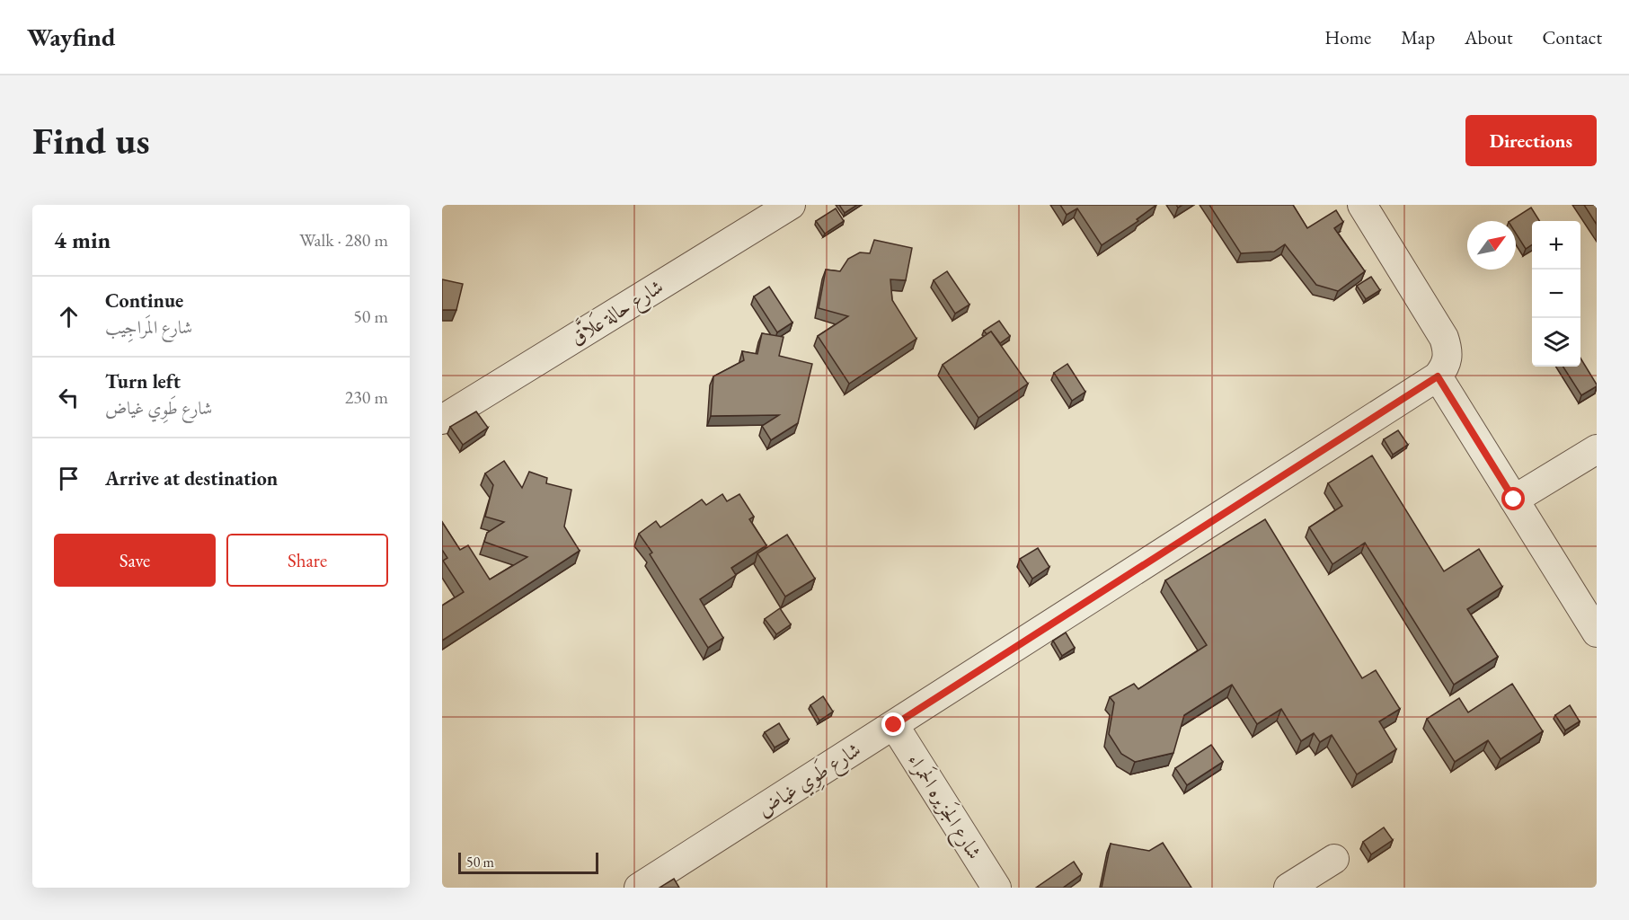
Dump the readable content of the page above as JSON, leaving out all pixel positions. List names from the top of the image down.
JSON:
{
  "streets": {
    "street": ["شارع حالة عَلاَّق", "شارع طَوِي غياض", "شارع الجَزيره الحَمراء"]
  },
  "crossings": [
    ["شارع طَوِي غياض", "شارع الجَزيره الحَمراء"]
  ],
  "scale_bar": "50 m",
  "north": "top right",
  "page": {
    "header": "Wayfind",
    "nav": [
      "Home",
      "Map",
      "About",
      "Contact"
    ],
    "buttons": [
      "Directions",
      ["Save", "Share"]
    ],
    "title": "Find us",
    "heading": ["4 min", "Walk · 280 m"],
    "map_buttons": ["+", "−"],
    "list": [
      ["Continue", "شارع المَراجِيب", "50 m"],
      ["Turn left", "شارع طَوِي غياض", "230 m"],
      "Arrive at destination"
    ],
    "scale": "50 m"
  }
}
